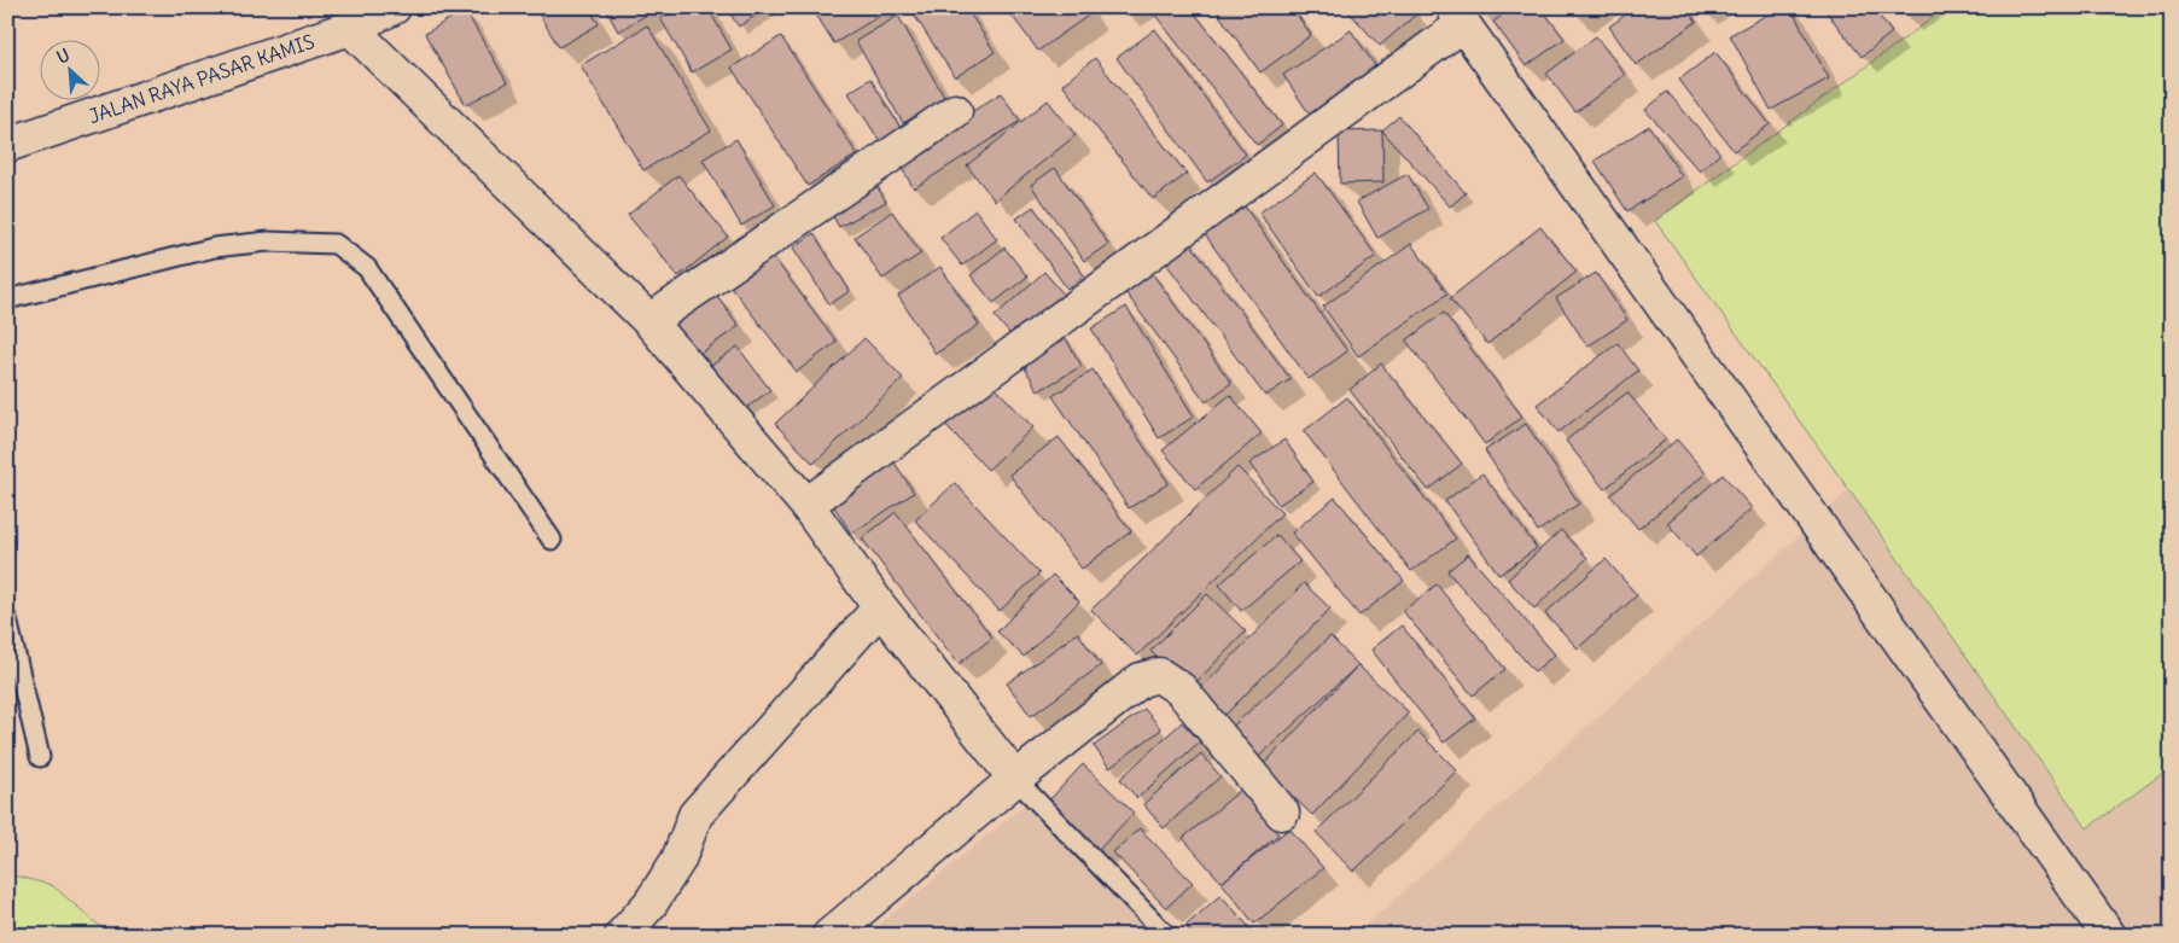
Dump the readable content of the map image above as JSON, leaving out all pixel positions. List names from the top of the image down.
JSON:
{
  "streets": {
    "street": ["JALAN RAYA PASAR KAMIS"]
  },
  "north": "top left"
}
